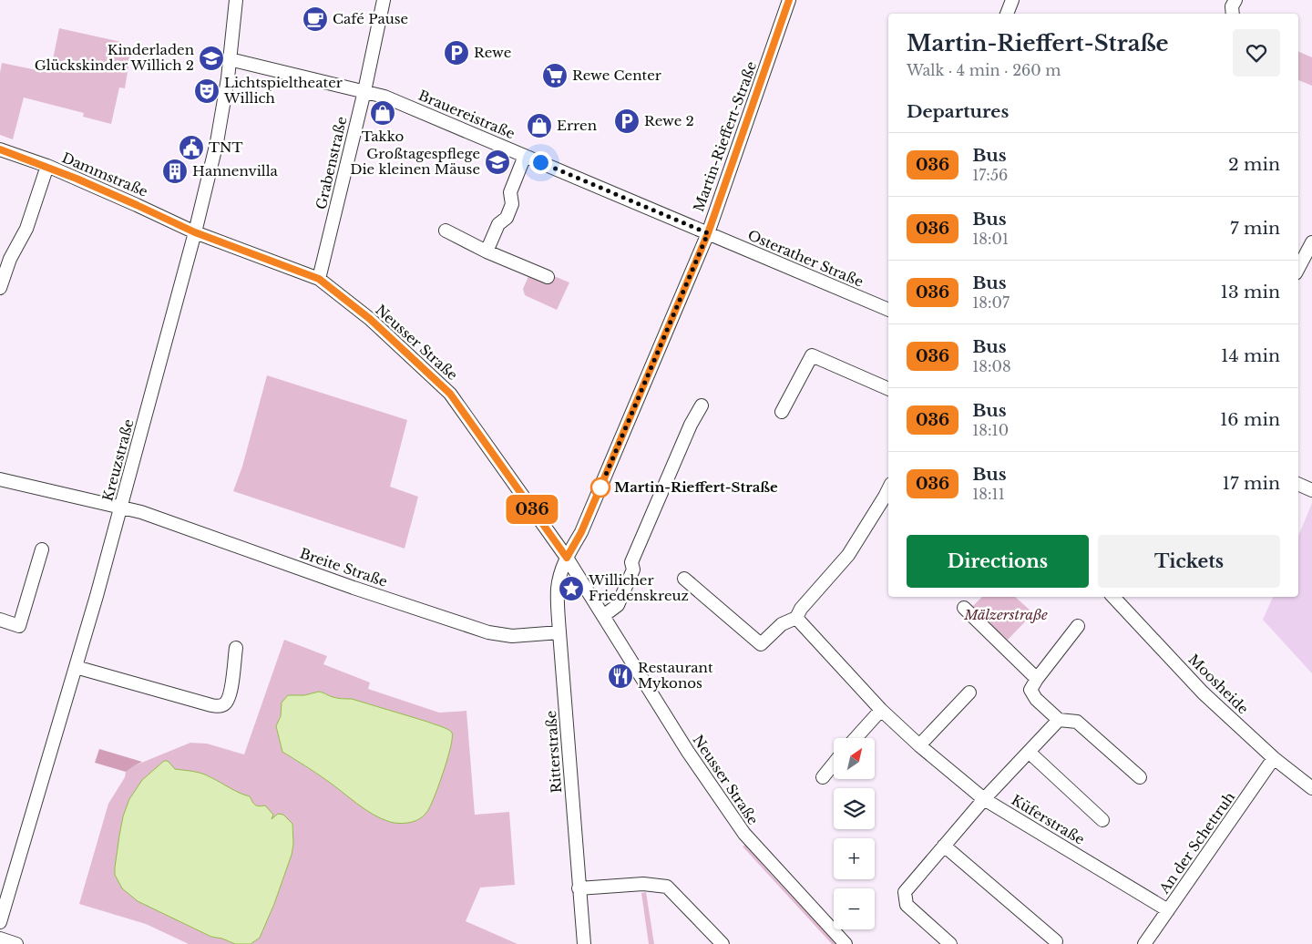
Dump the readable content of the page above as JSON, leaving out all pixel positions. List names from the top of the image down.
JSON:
{
  "streets": {
    "street": [
      "Brauereistraße",
      "Martin-Rieffert-Straße",
      "Grabenstraße",
      "Dammstraße",
      "Osterather Straße",
      "Neusser Straße",
      "Kreuzstraße",
      "Breite Straße",
      "Moosheide",
      "Ritterstraße",
      "Küferstraße",
      "An der Schettruh"
    ]
  },
  "crossings": [
    ["Brauereistraße", "Martin-Rieffert-Straße"],
    ["Brauereistraße", "Grabenstraße"],
    ["Brauereistraße", "Osterather Straße"],
    ["Brauereistraße", "Kreuzstraße"],
    ["Martin-Rieffert-Straße", "Osterather Straße"],
    ["Martin-Rieffert-Straße", "Neusser Straße"],
    ["Martin-Rieffert-Straße", "Ritterstraße"],
    ["Grabenstraße", "Neusser Straße"],
    ["Dammstraße", "Neusser Straße"],
    ["Dammstraße", "Kreuzstraße"],
    ["Neusser Straße", "Kreuzstraße"],
    ["Neusser Straße", "Ritterstraße"],
    ["Kreuzstraße", "Breite Straße"],
    ["Breite Straße", "Ritterstraße"],
    ["Moosheide", "An der Schettruh"],
    ["Küferstraße", "An der Schettruh"]
  ],
  "parks": ["Mälzerstraße"],
  "places": {
    "cafe": ["Café Pause"],
    "parking": ["Rewe", "Rewe 2"],
    "school or university": ["Kinderladen Glückskinder Willich 2", "Großtagespflege Die kleinen Mäuse"],
    "supermarket": ["Rewe Center"],
    "theatre": ["Lichtspieltheater Willich"],
    "shop": ["Takko", "Erren"],
    "public building": ["TNT"],
    "building": ["Hannenvilla"],
    "other": ["Martin-Rieffert-Straße"],
    "place": ["Willicher Friedenskreuz"],
    "restaurant": ["Restaurant Mykonos"]
  },
  "lines": ["bus line 036"],
  "north": "top right",
  "page": {
    "on_map": "036",
    "heading": [
      ["Martin-Rieffert-Straße", "Walk · 4 min · 260 m"],
      "Departures"
    ],
    "list": [
      {
        "mark": "036",
        "name": "Bus",
        "note": "17:56",
        "value": "2 min"
      },
      {
        "mark": "036",
        "name": "Bus",
        "note": "18:01",
        "value": "7 min"
      },
      {
        "mark": "036",
        "name": "Bus",
        "note": "18:07",
        "value": "13 min"
      },
      {
        "mark": "036",
        "name": "Bus",
        "note": "18:08",
        "value": "14 min"
      },
      {
        "mark": "036",
        "name": "Bus",
        "note": "18:10",
        "value": "16 min"
      },
      {
        "mark": "036",
        "name": "Bus",
        "note": "18:11",
        "value": "17 min"
      }
    ],
    "buttons": ["Directions", "Tickets"],
    "map_buttons": ["+", "−"]
  }
}
